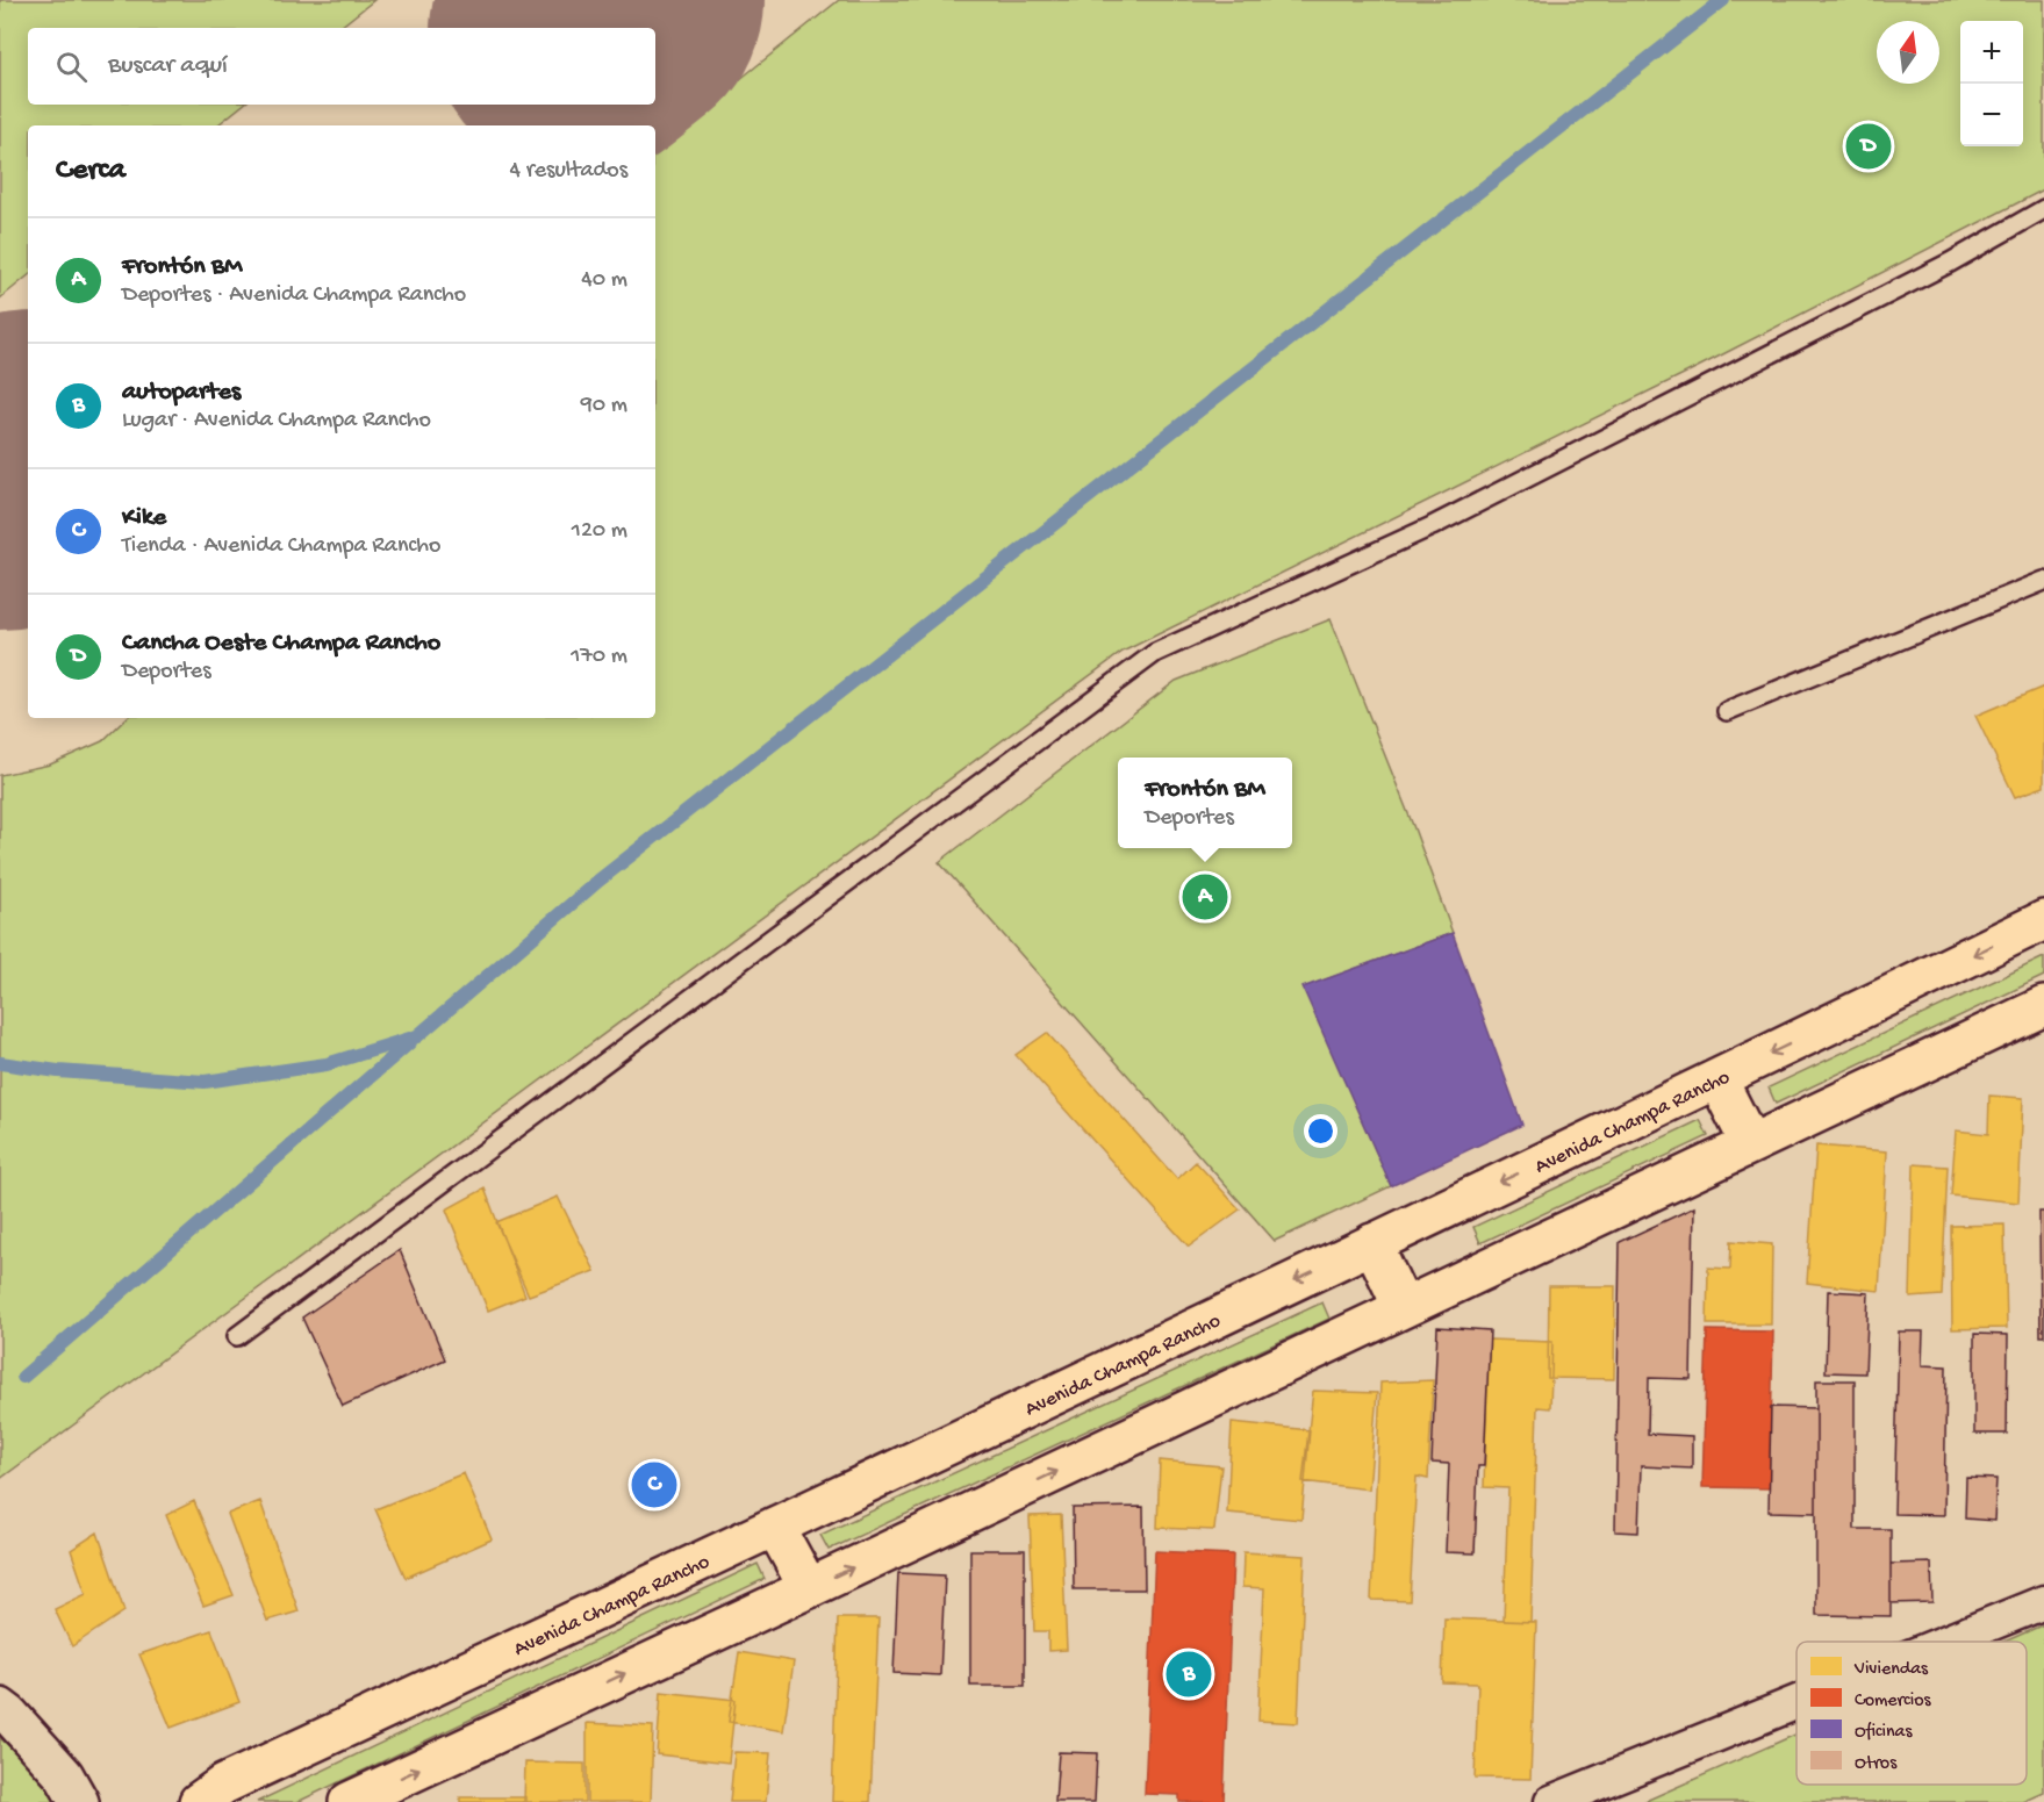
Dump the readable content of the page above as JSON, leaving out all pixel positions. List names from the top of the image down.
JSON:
{
  "streets": {
    "main road": ["Avenida Champa Rancho"]
  },
  "legend": [
    "Viviendas",
    "Comercios",
    "Oficinas",
    "Otros"
  ],
  "north": "top",
  "page": {
    "map_buttons": ["+", "−"],
    "search": "Buscar aquí",
    "pins": [
      "D",
      "A",
      "C",
      "B"
    ],
    "heading": ["Cerca", "4 resultados"],
    "list": [
      {
        "mark": "A",
        "name": "Frontón BM",
        "note": "Deportes · Avenida Champa Rancho",
        "value": "40 m"
      },
      {
        "mark": "B",
        "name": "autopartes",
        "note": "Lugar · Avenida Champa Rancho",
        "value": "90 m"
      },
      {
        "mark": "C",
        "name": "Kike",
        "note": "Tienda · Avenida Champa Rancho",
        "value": "120 m"
      },
      {
        "mark": "D",
        "name": "Cancha Oeste Champa Rancho",
        "note": "Deportes",
        "value": "170 m"
      }
    ],
    "popup": ["Frontón BM", "Deportes"]
  }
}
